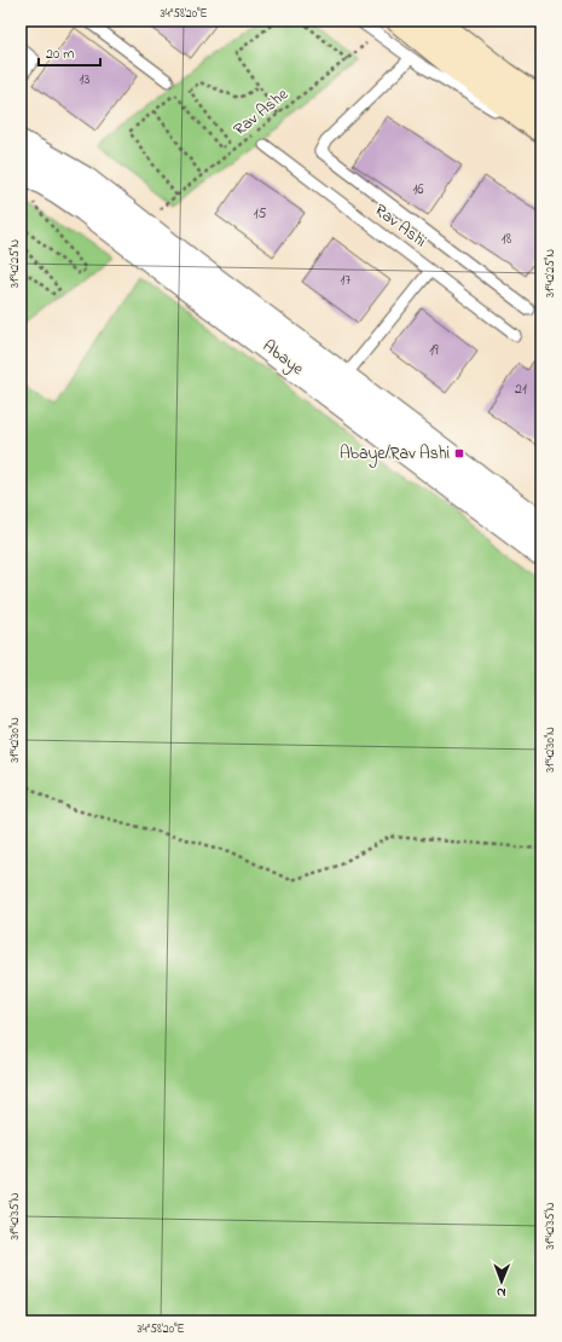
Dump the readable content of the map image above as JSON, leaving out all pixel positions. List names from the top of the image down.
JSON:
{
  "streets": {
    "street": ["Abaye"],
    "lane": ["Rav Ashi"],
    "path": ["Rav Ashe"]
  },
  "crossings": [
    ["Rav Ashe", "Abaye"]
  ],
  "places": {
    "transit": ["Abaye/Rav Ashi"]
  },
  "house_numbers": [
    "13",
    "16",
    "15",
    "18",
    "17",
    "19",
    "21"
  ],
  "scale_bar": "20 m",
  "north": "bottom",
  "coordinates": [
    "34°58'20\"E",
    "31°42'25\"N",
    "31°42'30\"N",
    "31°42'35\"N"
  ]
}
